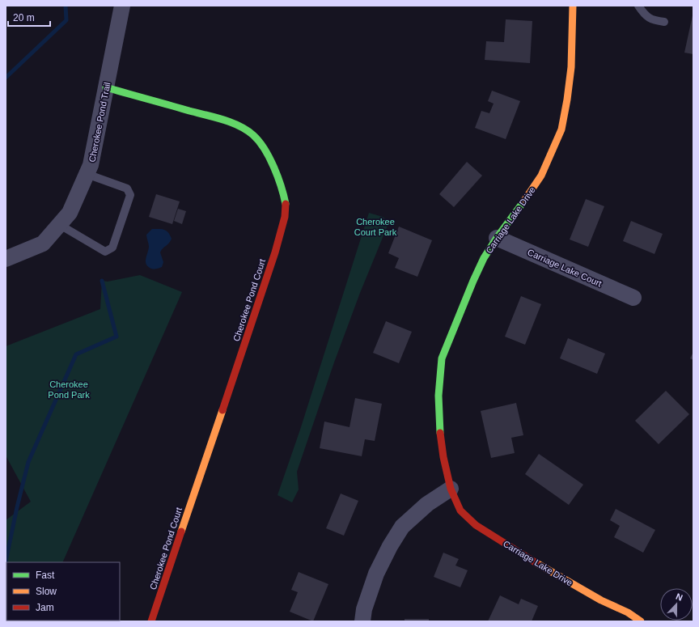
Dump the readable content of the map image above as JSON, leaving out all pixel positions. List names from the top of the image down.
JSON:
{
  "streets": {
    "street": [
      "Cherokee Pond Trail",
      "Carriage Lake Drive",
      "Carriage Lake Court",
      "Cherokee Pond Court"
    ]
  },
  "crossings": [
    ["Cherokee Pond Trail", "Cherokee Pond Court"],
    ["Carriage Lake Drive", "Carriage Lake Court"]
  ],
  "parks": ["Cherokee Court Park", "Cherokee Pond Park"],
  "legend": ["Fast", "Slow", "Jam"],
  "scale_bar": "20 m",
  "north": "top"
}
